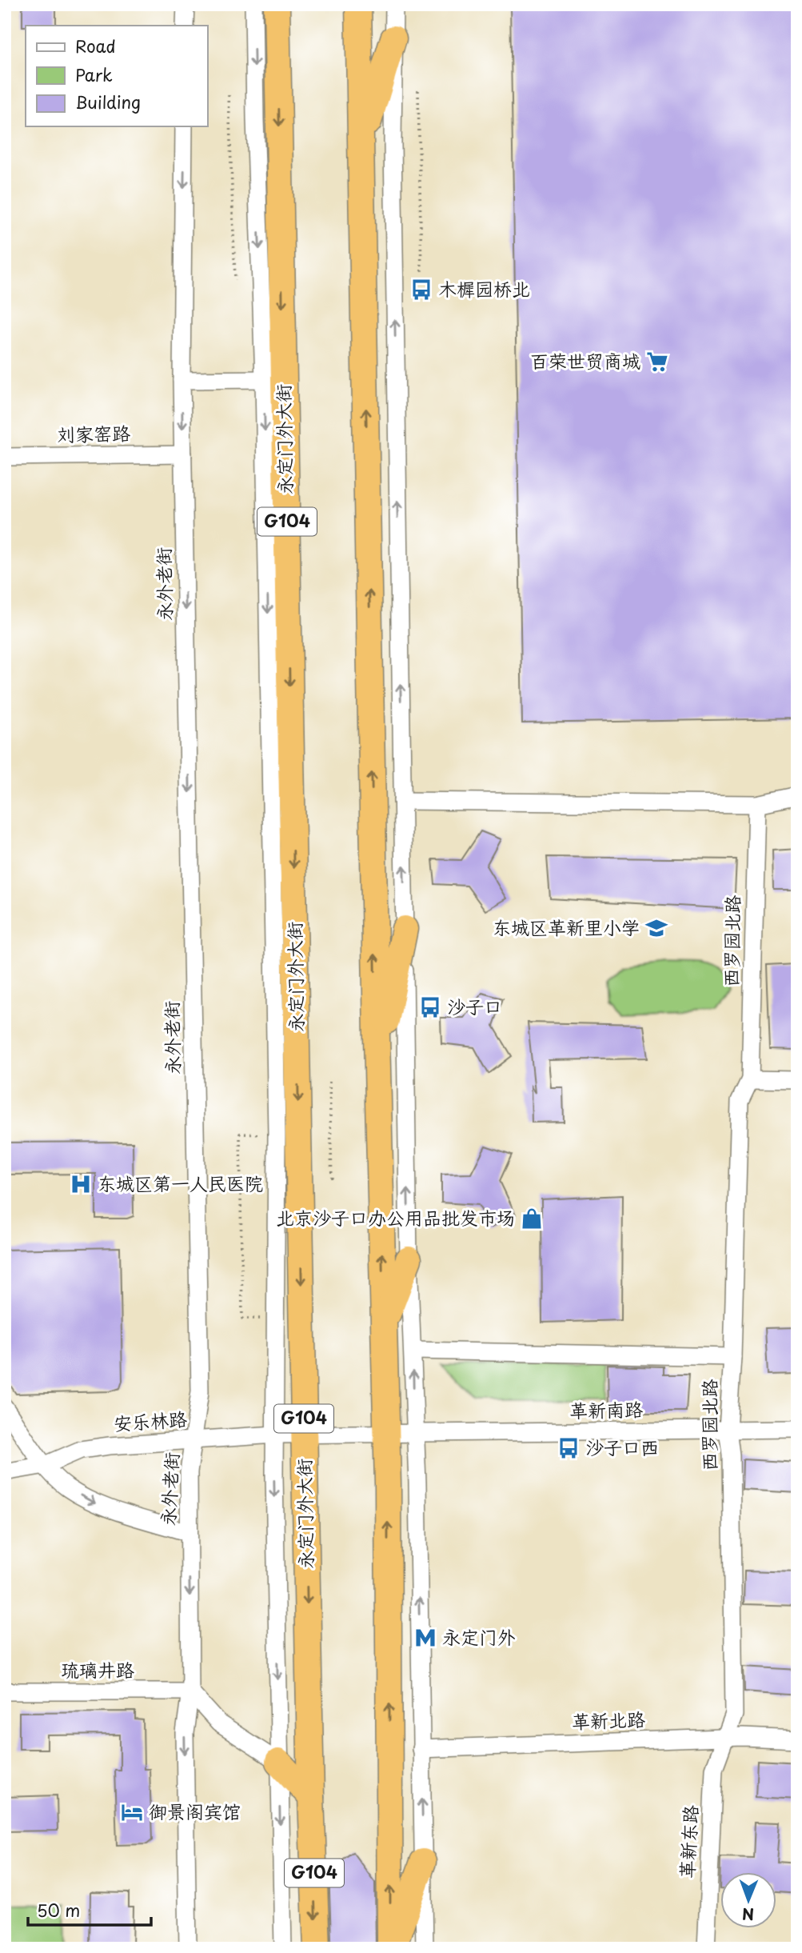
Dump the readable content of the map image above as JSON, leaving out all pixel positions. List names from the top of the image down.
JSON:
{
  "streets": {
    "highway": ["永定门外大街", "G104"],
    "street": [
      "刘家窑路",
      "永外老街",
      "西罗园北路",
      "革新南路",
      "安乐林路",
      "琉璃井路",
      "革新北路",
      "革新东路"
    ]
  },
  "crossings": [
    ["刘家窑路", "永外老街"],
    ["永定门外大街", "安乐林路"],
    ["永外老街", "安乐林路"],
    ["永外老街", "琉璃井路"],
    ["西罗园北路", "革新南路"],
    ["西罗园北路", "革新北路"],
    ["西罗园北路", "革新东路"],
    ["革新南路", "安乐林路"],
    ["革新北路", "革新东路"]
  ],
  "one_way": ["永外老街"],
  "places": {
    "bus stop": ["木樨园桥北", "沙子口", "沙子口西"],
    "supermarket": ["百荣世贸商城"],
    "school or university": ["东城区革新里小学"],
    "hospital": ["东城区第一人民医院"],
    "shop": ["北京沙子口办公用品批发市场"],
    "metro station": ["永定门外"],
    "hotel": ["御景阁宾馆"]
  },
  "legend": ["Road", "Park", "Building"],
  "scale_bar": "50 m",
  "north": "bottom"
}
